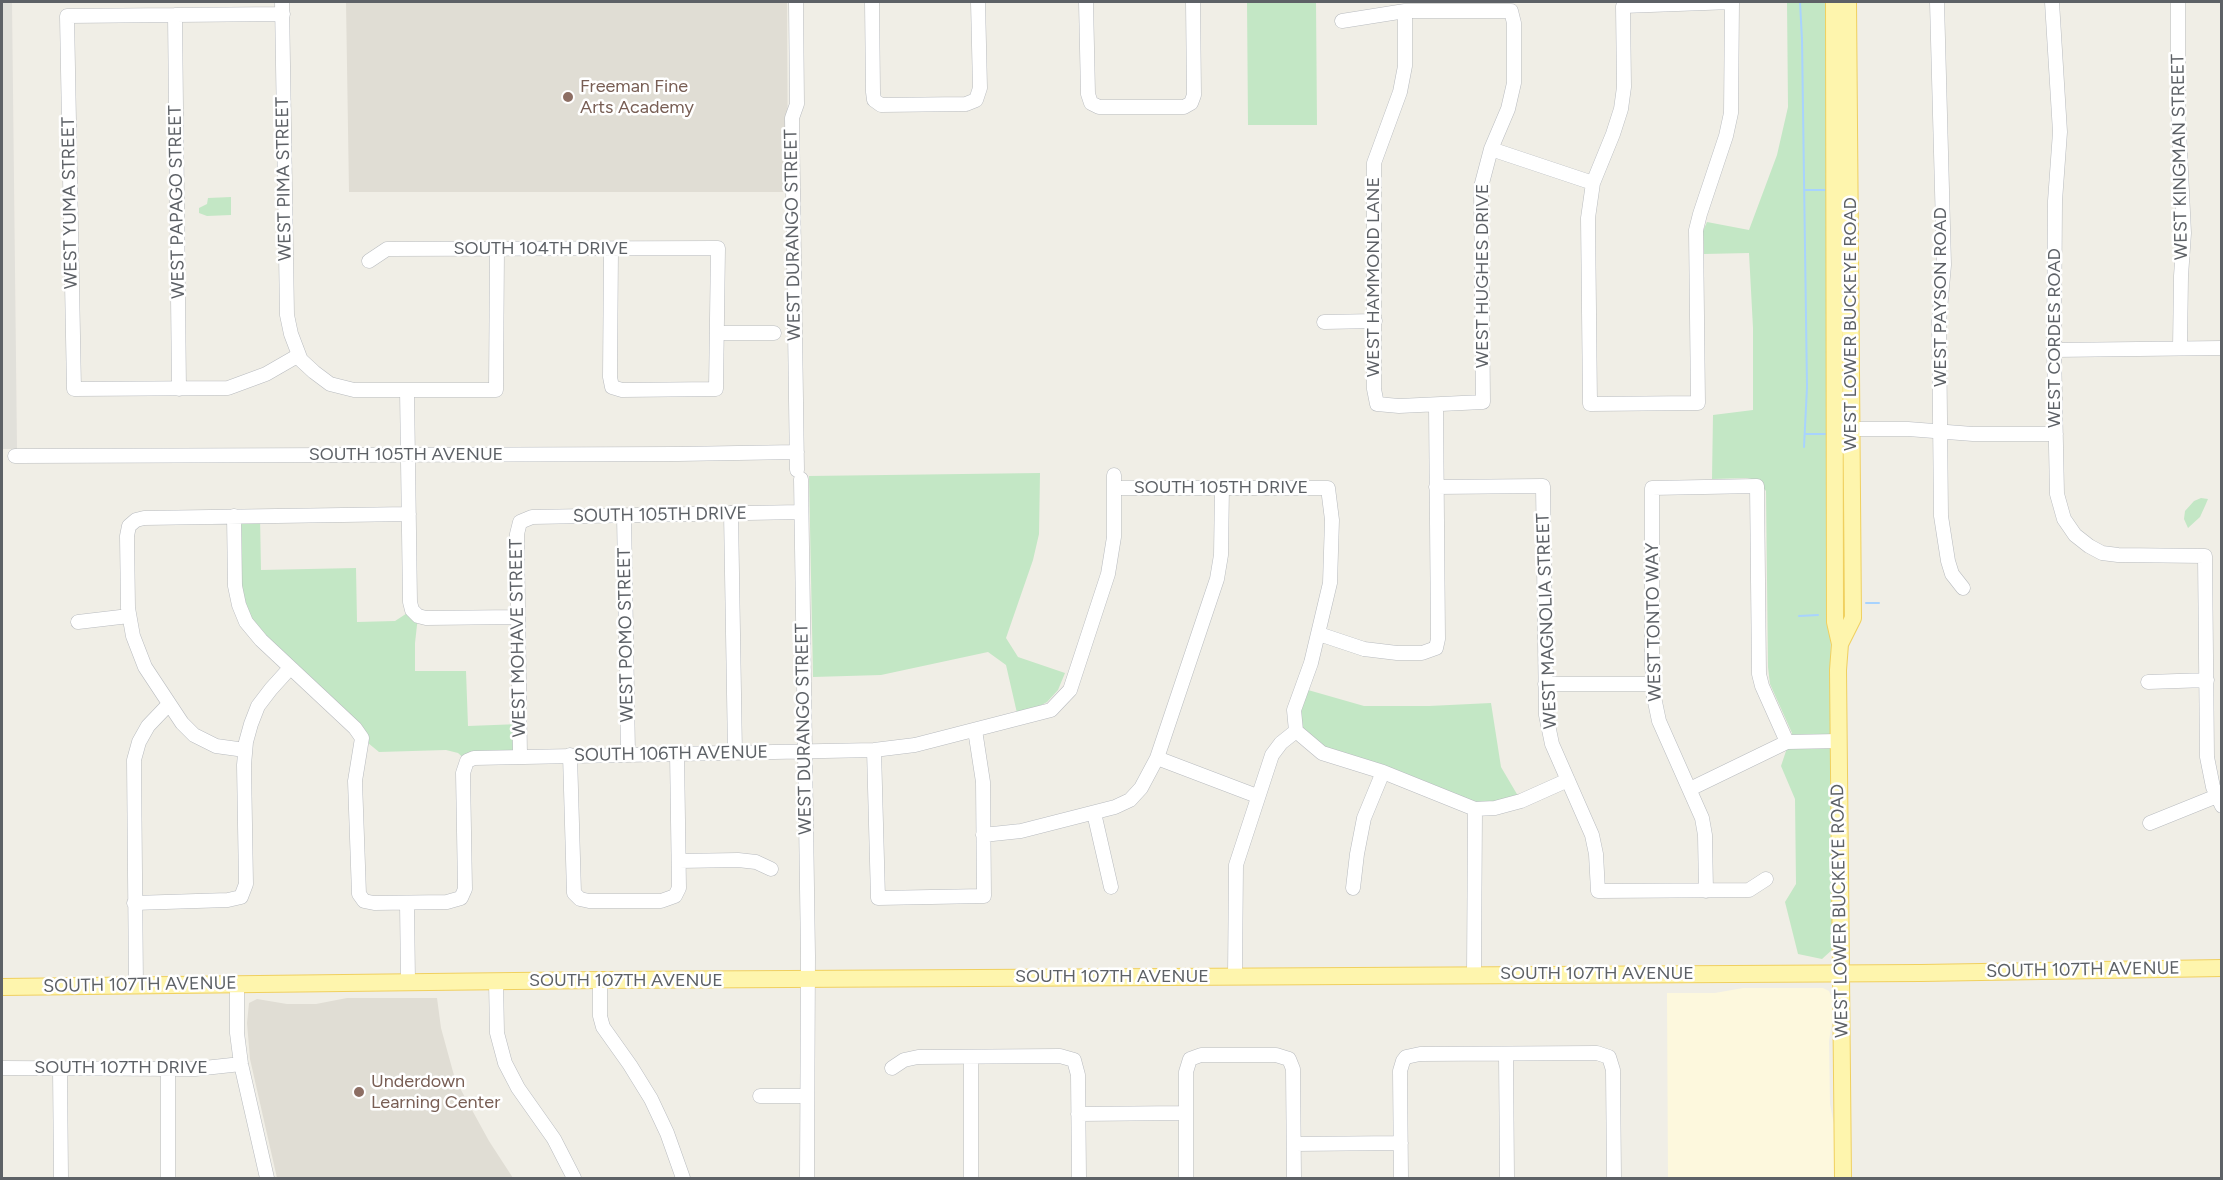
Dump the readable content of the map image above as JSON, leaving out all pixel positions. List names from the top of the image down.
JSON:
{
  "streets": {
    "main road": ["WEST LOWER BUCKEYE ROAD", "SOUTH 107TH AVENUE"],
    "street": [
      "WEST KINGMAN STREET",
      "WEST PIMA STREET",
      "WEST PAPAGO STREET",
      "WEST YUMA STREET",
      "WEST DURANGO STREET",
      "SOUTH 104TH DRIVE",
      "WEST HUGHES DRIVE",
      "WEST HAMMOND LANE",
      "WEST PAYSON ROAD",
      "WEST CORDES ROAD",
      "SOUTH 105TH AVENUE",
      "SOUTH 105TH DRIVE",
      "WEST MAGNOLIA STREET",
      "WEST TONTO WAY",
      "WEST POMO STREET",
      "WEST MOHAVE STREET",
      "SOUTH 106TH AVENUE",
      "SOUTH 107TH DRIVE"
    ]
  },
  "crossings": [
    ["WEST PAPAGO STREET", "WEST YUMA STREET"],
    ["WEST DURANGO STREET", "SOUTH 105TH AVENUE"],
    ["WEST DURANGO STREET", "SOUTH 105TH DRIVE"],
    ["WEST DURANGO STREET", "SOUTH 106TH AVENUE"],
    ["WEST DURANGO STREET", "SOUTH 107TH AVENUE"],
    ["WEST HUGHES DRIVE", "WEST HAMMOND LANE"],
    ["WEST LOWER BUCKEYE ROAD", "SOUTH 107TH AVENUE"],
    ["SOUTH 105TH DRIVE", "WEST POMO STREET"],
    ["SOUTH 105TH DRIVE", "WEST MOHAVE STREET"],
    ["SOUTH 105TH DRIVE", "SOUTH 106TH AVENUE"],
    ["WEST MAGNOLIA STREET", "WEST TONTO WAY"],
    ["WEST POMO STREET", "SOUTH 106TH AVENUE"],
    ["WEST MOHAVE STREET", "SOUTH 106TH AVENUE"]
  ],
  "places": ["Freeman Fine Arts Academy", "Underdown Learning Center"]
}
